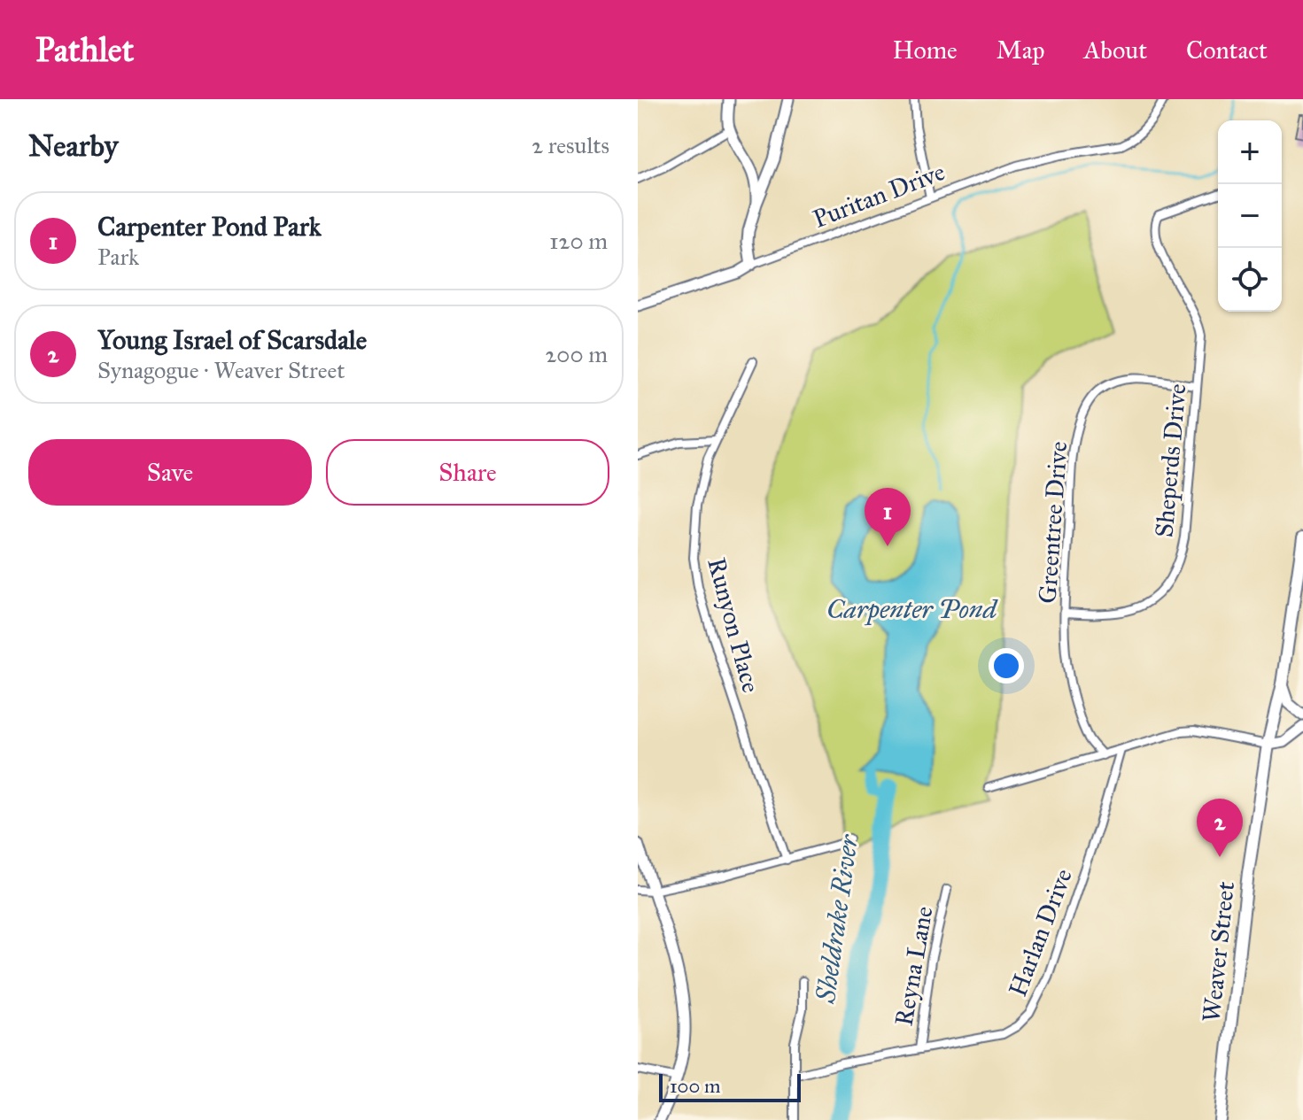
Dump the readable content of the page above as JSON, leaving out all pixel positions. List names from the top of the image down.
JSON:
{
  "streets": {
    "main road": ["Weaver Street"],
    "street": [
      "Puritan Drive",
      "Sheperds Drive",
      "Greentree Drive",
      "Runyon Place",
      "Harlan Drive",
      "Reyna Lane"
    ]
  },
  "crossings": [
    ["Sheperds Drive", "Greentree Drive"],
    ["Harlan Drive", "Reyna Lane"]
  ],
  "water": ["Carpenter Pond", "Sheldrake River"],
  "scale_bar": "100 m",
  "page": {
    "header": "Pathlet",
    "nav": [
      "Home",
      "Map",
      "About",
      "Contact"
    ],
    "heading": ["Nearby", "2 results"],
    "map_buttons": ["+", "−"],
    "list": [
      {
        "mark": "1",
        "name": "Carpenter Pond Park",
        "note": "Park",
        "value": "120 m"
      },
      {
        "mark": "2",
        "name": "Young Israel of Scarsdale",
        "note": "Synagogue · Weaver Street",
        "value": "200 m"
      }
    ],
    "buttons": ["Save", "Share"],
    "pins": ["1", "2"],
    "scale": "100 m"
  }
}
